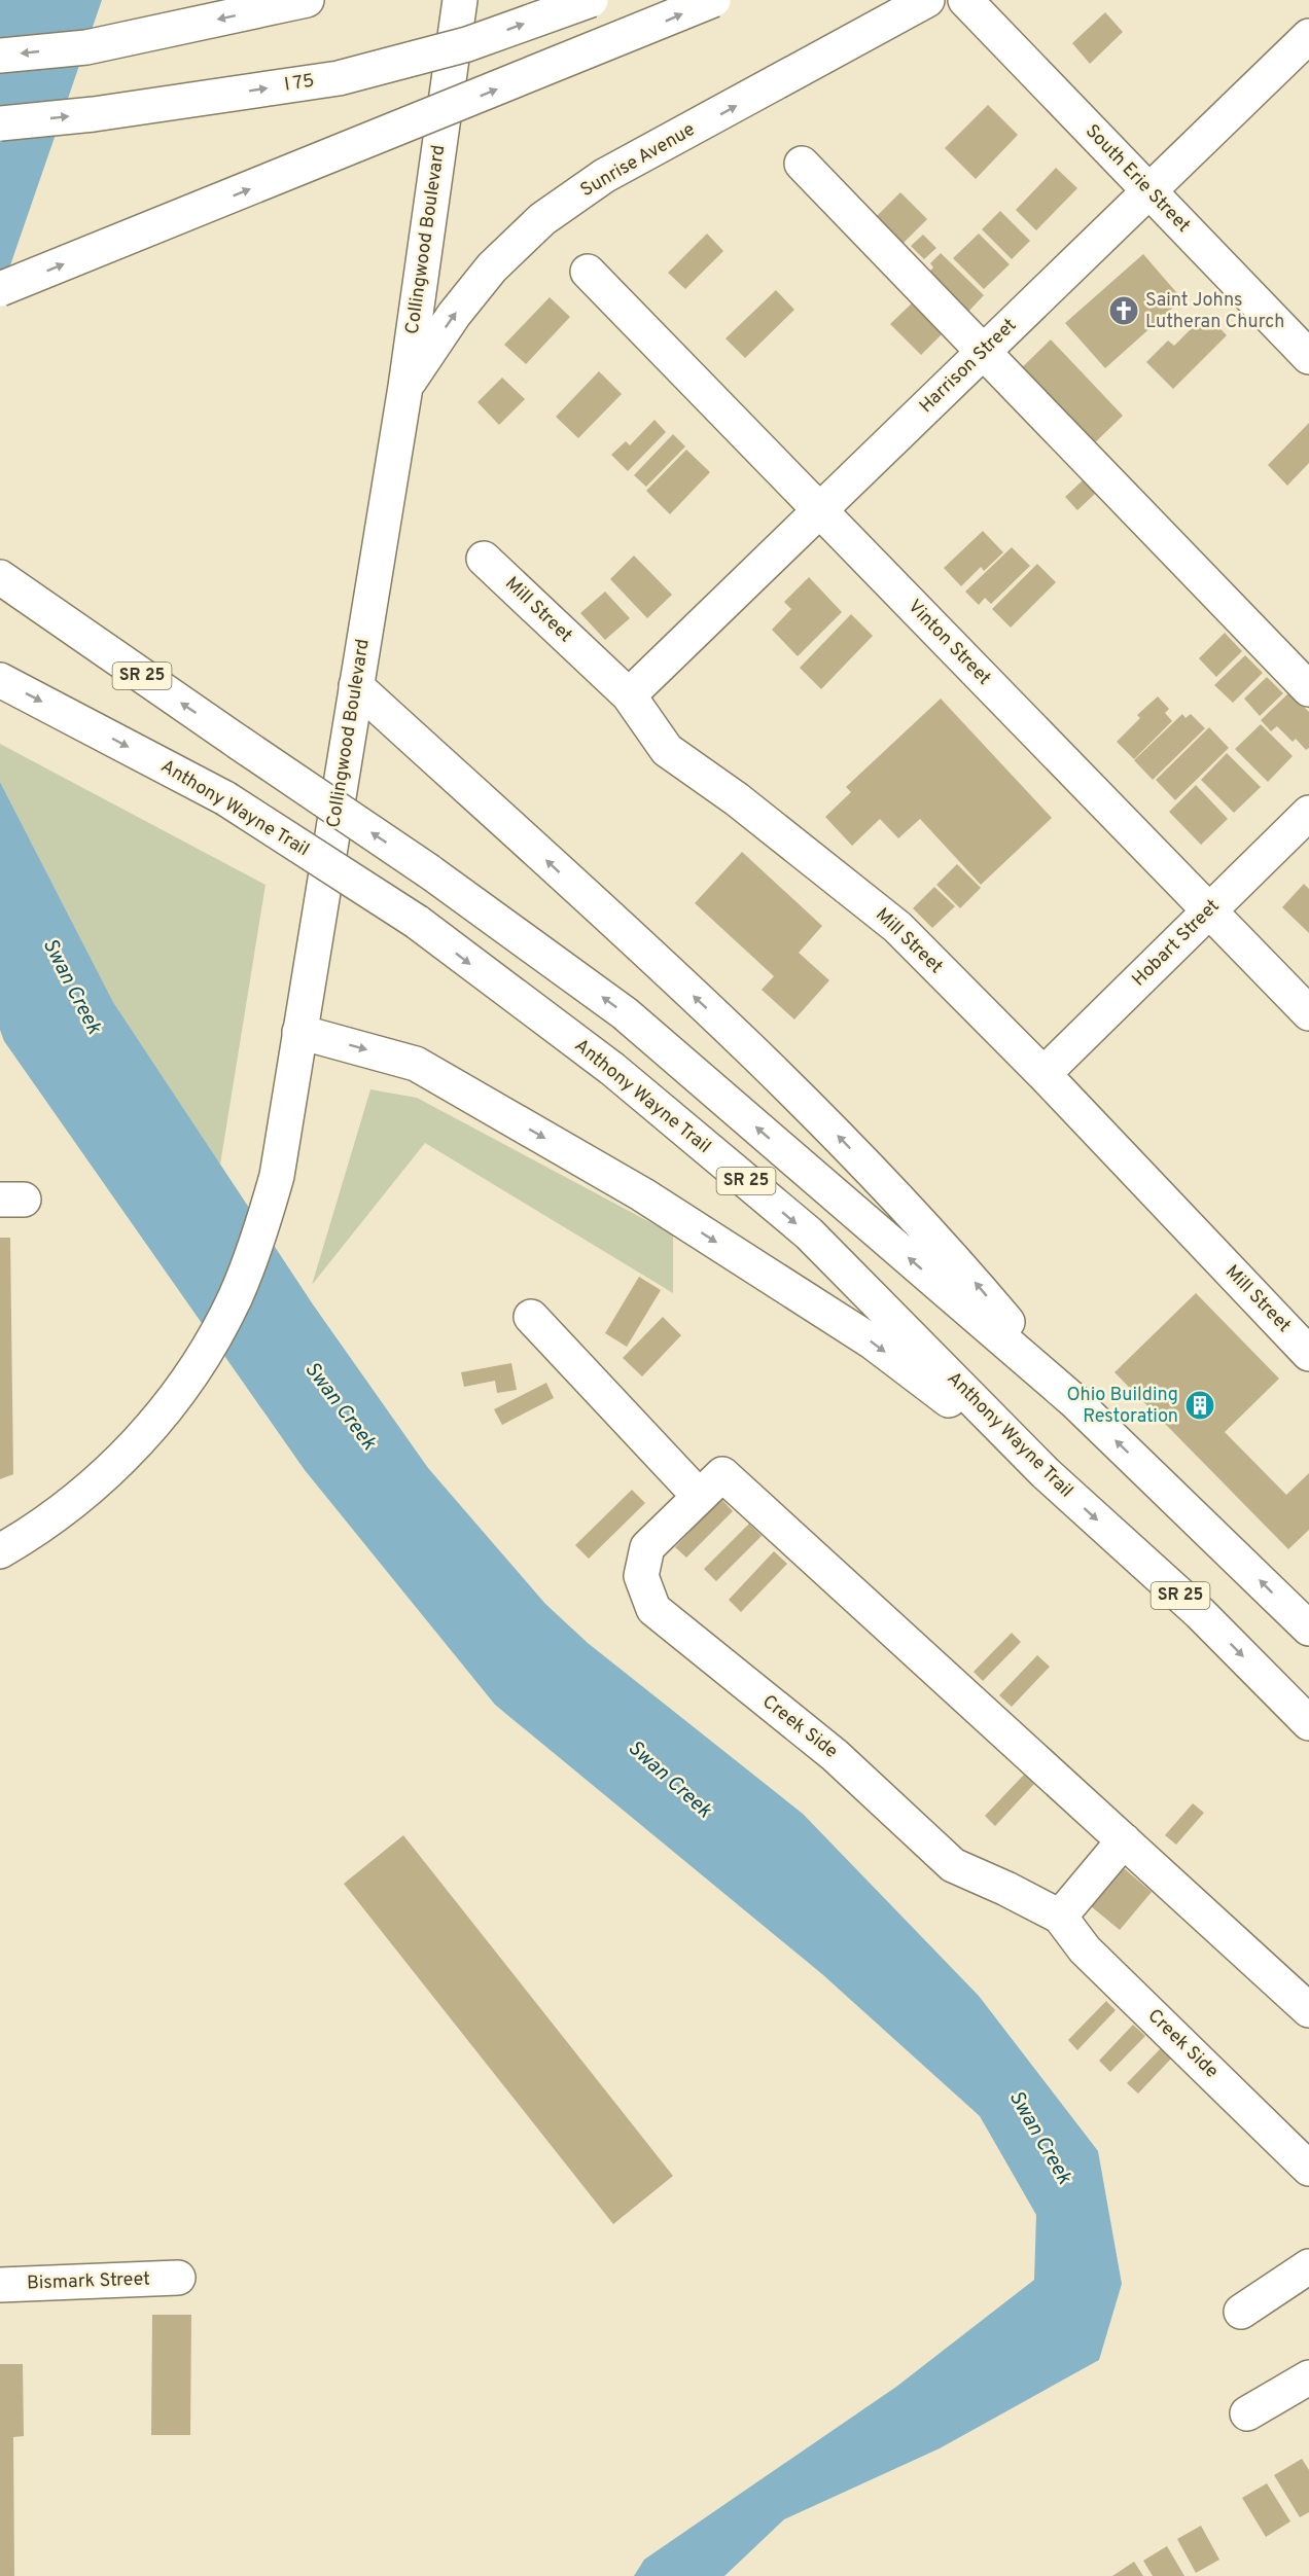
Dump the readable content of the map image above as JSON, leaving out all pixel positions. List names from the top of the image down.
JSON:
{
  "streets": {
    "main road": [
      "I 75",
      "Sunrise Avenue",
      "South Erie Street",
      "Collingwood Boulevard",
      "Harrison Street",
      "Mill Street",
      "Vinton Street",
      "SR 25",
      "Anthony Wayne Trail",
      "Hobart Street",
      "Creek Side",
      "Bismark Street"
    ]
  },
  "crossings": [
    ["Sunrise Avenue", "Collingwood Boulevard"],
    ["South Erie Street", "Harrison Street"],
    ["Harrison Street", "Mill Street"],
    ["Harrison Street", "Vinton Street"],
    ["Mill Street", "Hobart Street"],
    ["Vinton Street", "Hobart Street"]
  ],
  "water": ["Swan Creek"],
  "places": {
    "church": ["Saint Johns Lutheran Church"],
    "building": ["Ohio Building Restoration"]
  }
}
